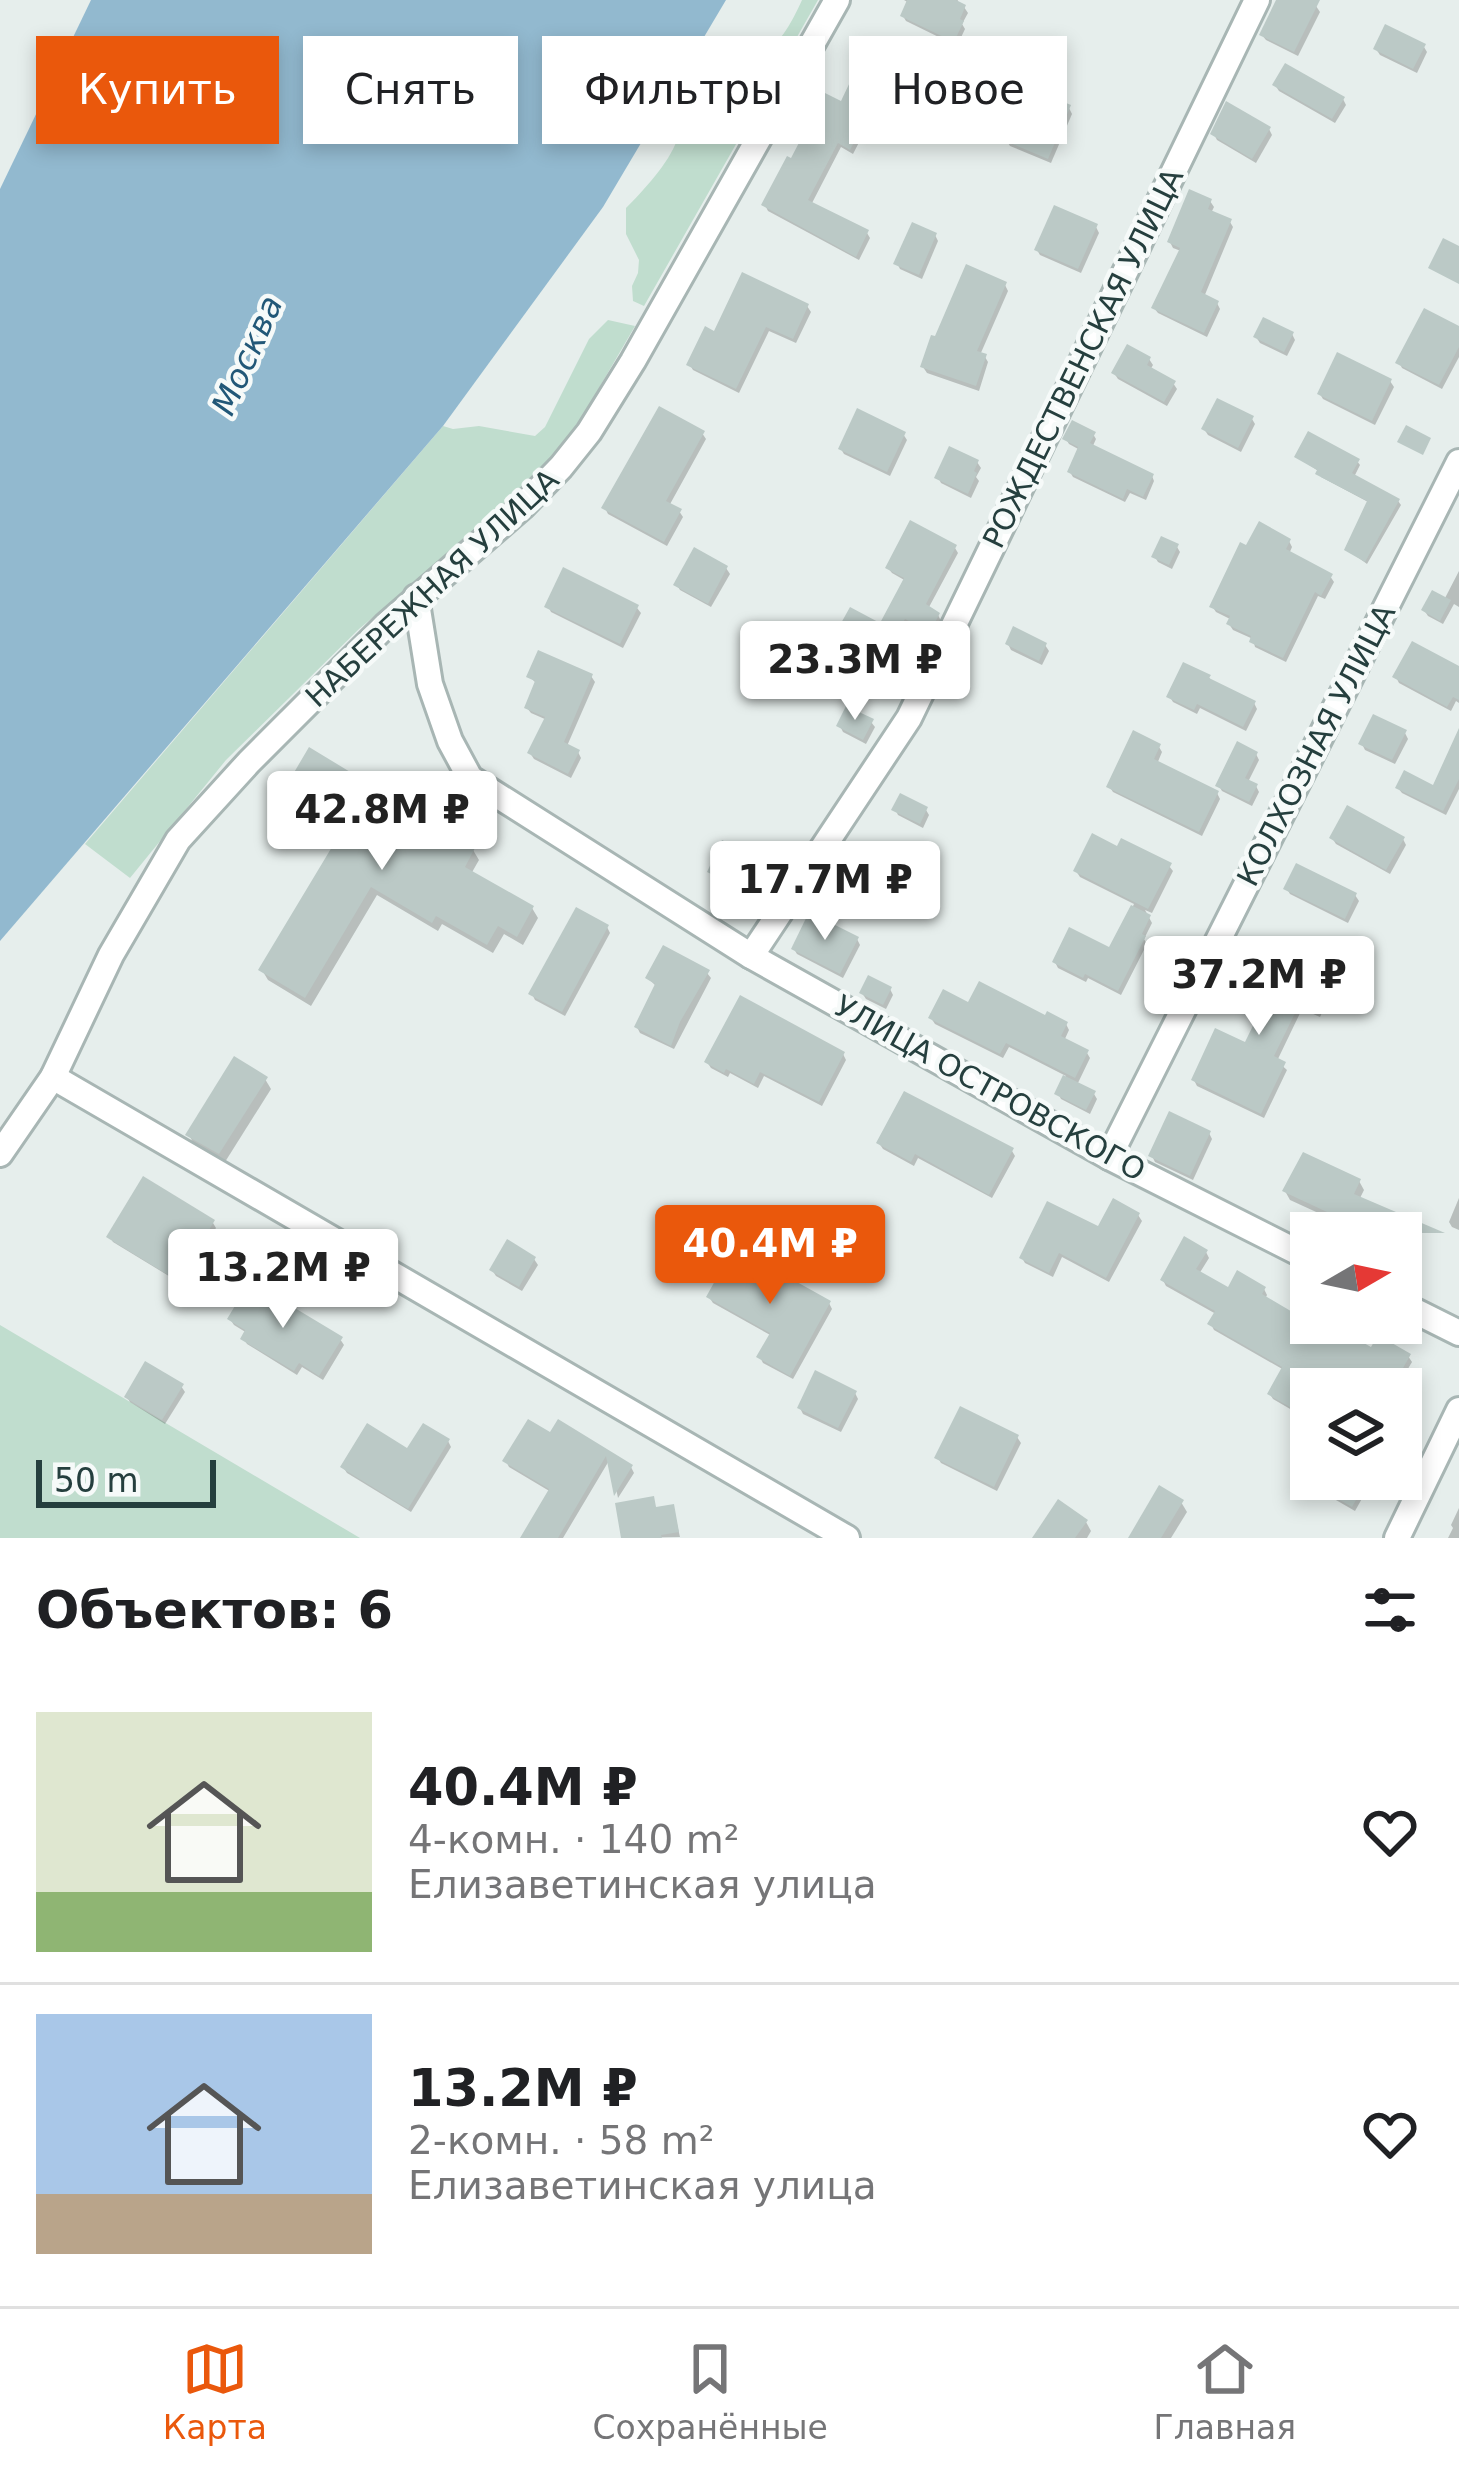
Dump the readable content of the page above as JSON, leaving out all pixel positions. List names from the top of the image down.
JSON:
{
  "streets": {
    "street": [
      "РОЖДЕСТВЕНСКАЯ УЛИЦА",
      "НАБЕРЕЖНАЯ УЛИЦА",
      "КОЛХОЗНАЯ УЛИЦА",
      "УЛИЦА ОСТРОВСКОГО"
    ]
  },
  "crossings": [
    ["РОЖДЕСТВЕНСКАЯ УЛИЦА", "УЛИЦА ОСТРОВСКОГО"],
    ["НАБЕРЕЖНАЯ УЛИЦА", "УЛИЦА ОСТРОВСКОГО"],
    ["КОЛХОЗНАЯ УЛИЦА", "УЛИЦА ОСТРОВСКОГО"]
  ],
  "water": ["Москва"],
  "scale_bar": "50 m",
  "north": "right",
  "page": {
    "chip": [
      "Купить",
      "Снять",
      "Фильтры",
      "Новое"
    ],
    "price": [
      "23.3M ₽",
      "42.8M ₽",
      "17.7M ₽",
      "37.2M ₽",
      "40.4M ₽",
      "13.2M ₽"
    ],
    "scale": "50 m",
    "heading": "Объектов: 6",
    "list": [
      {
        "name": "40.4M ₽",
        "note": "4-комн. · 140 m² · Елизаветинская улица"
      },
      {
        "name": "13.2M ₽",
        "note": "2-комн. · 58 m² · Елизаветинская улица"
      }
    ],
    "tabs": ["Карта", "Сохранённые", "Главная"]
  }
}
